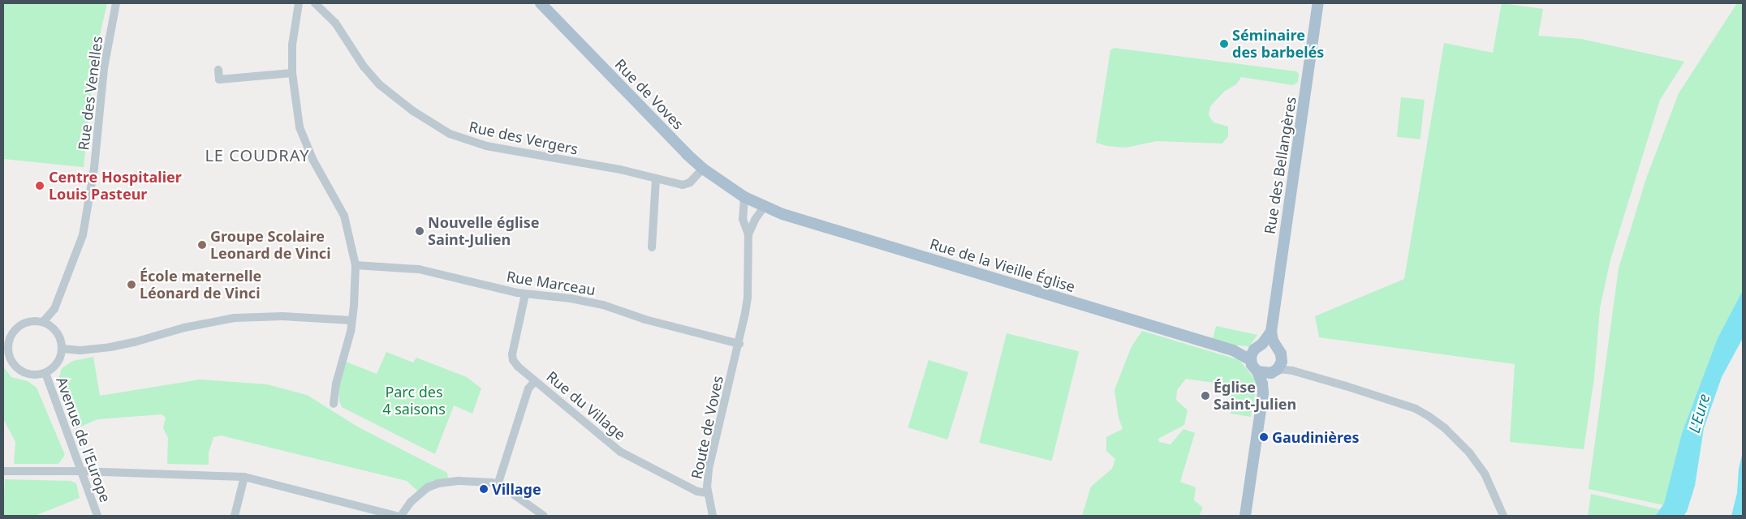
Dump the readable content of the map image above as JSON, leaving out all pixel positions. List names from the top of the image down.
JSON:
{
  "streets": {
    "main road": ["Rue de Voves", "Rue des Bellangères", "Rue de la Vieille Église"],
    "street": [
      "Rue des Venelles",
      "Rue des Vergers",
      "Rue Marceau",
      "Rue du Village",
      "Route de Voves",
      "Avenue de l'Europe"
    ]
  },
  "crossings": [
    ["Rue des Venelles", "Avenue de l'Europe"],
    ["Rue de Voves", "Rue des Vergers"],
    ["Rue de Voves", "Rue de la Vieille Église"],
    ["Rue Marceau", "Rue du Village"],
    ["Rue Marceau", "Route de Voves"],
    ["Rue du Village", "Route de Voves"]
  ],
  "districts": ["LE COUDRAY"],
  "water": ["L'Eure"],
  "parks": ["Parc des 4 saisons"],
  "places": [
    "Séminaire des barbelés",
    "Centre Hospitalier Louis Pasteur",
    "Nouvelle église Saint-Julien",
    "Groupe Scolaire Leonard de Vinci",
    "École maternelle Léonard de Vinci",
    "Église Saint-Julien",
    "Gaudinières",
    "Village"
  ]
}
